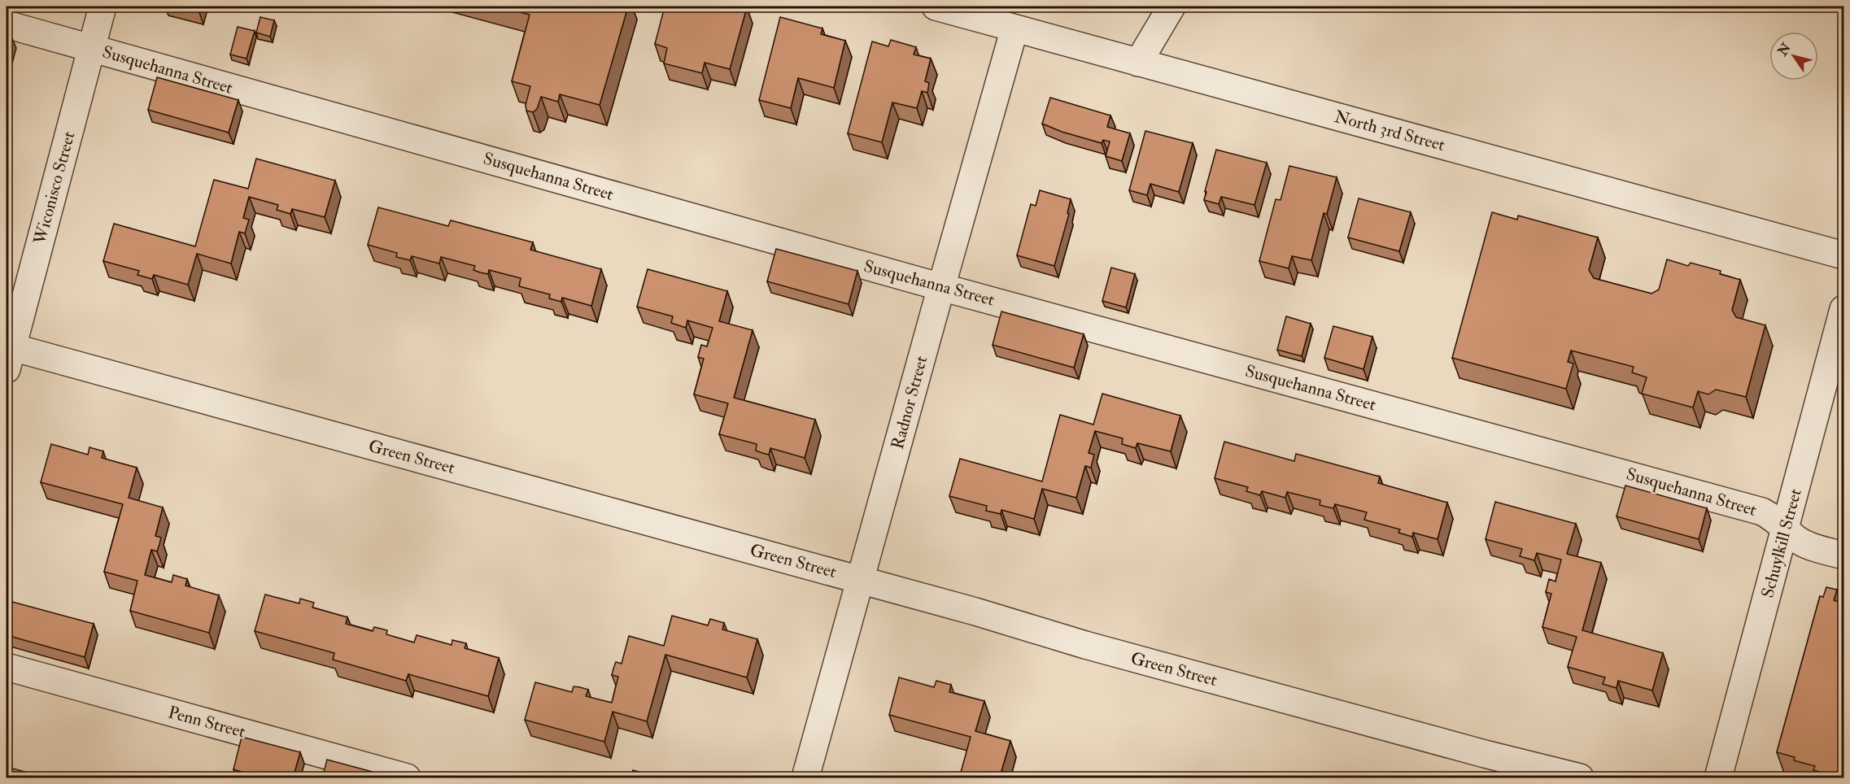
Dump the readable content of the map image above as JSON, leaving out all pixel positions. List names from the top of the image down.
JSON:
{
  "streets": {
    "street": [
      "Susquehanna Street",
      "North 3rd Street",
      "Wiconisco Street",
      "Radnor Street",
      "Green Street",
      "Schuylkill Street",
      "Penn Street"
    ]
  },
  "crossings": [
    ["Susquehanna Street", "Wiconisco Street"],
    ["Susquehanna Street", "Radnor Street"],
    ["Susquehanna Street", "Schuylkill Street"],
    ["North 3rd Street", "Radnor Street"],
    ["Wiconisco Street", "Green Street"],
    ["Radnor Street", "Green Street"]
  ],
  "north": "top left"
}
